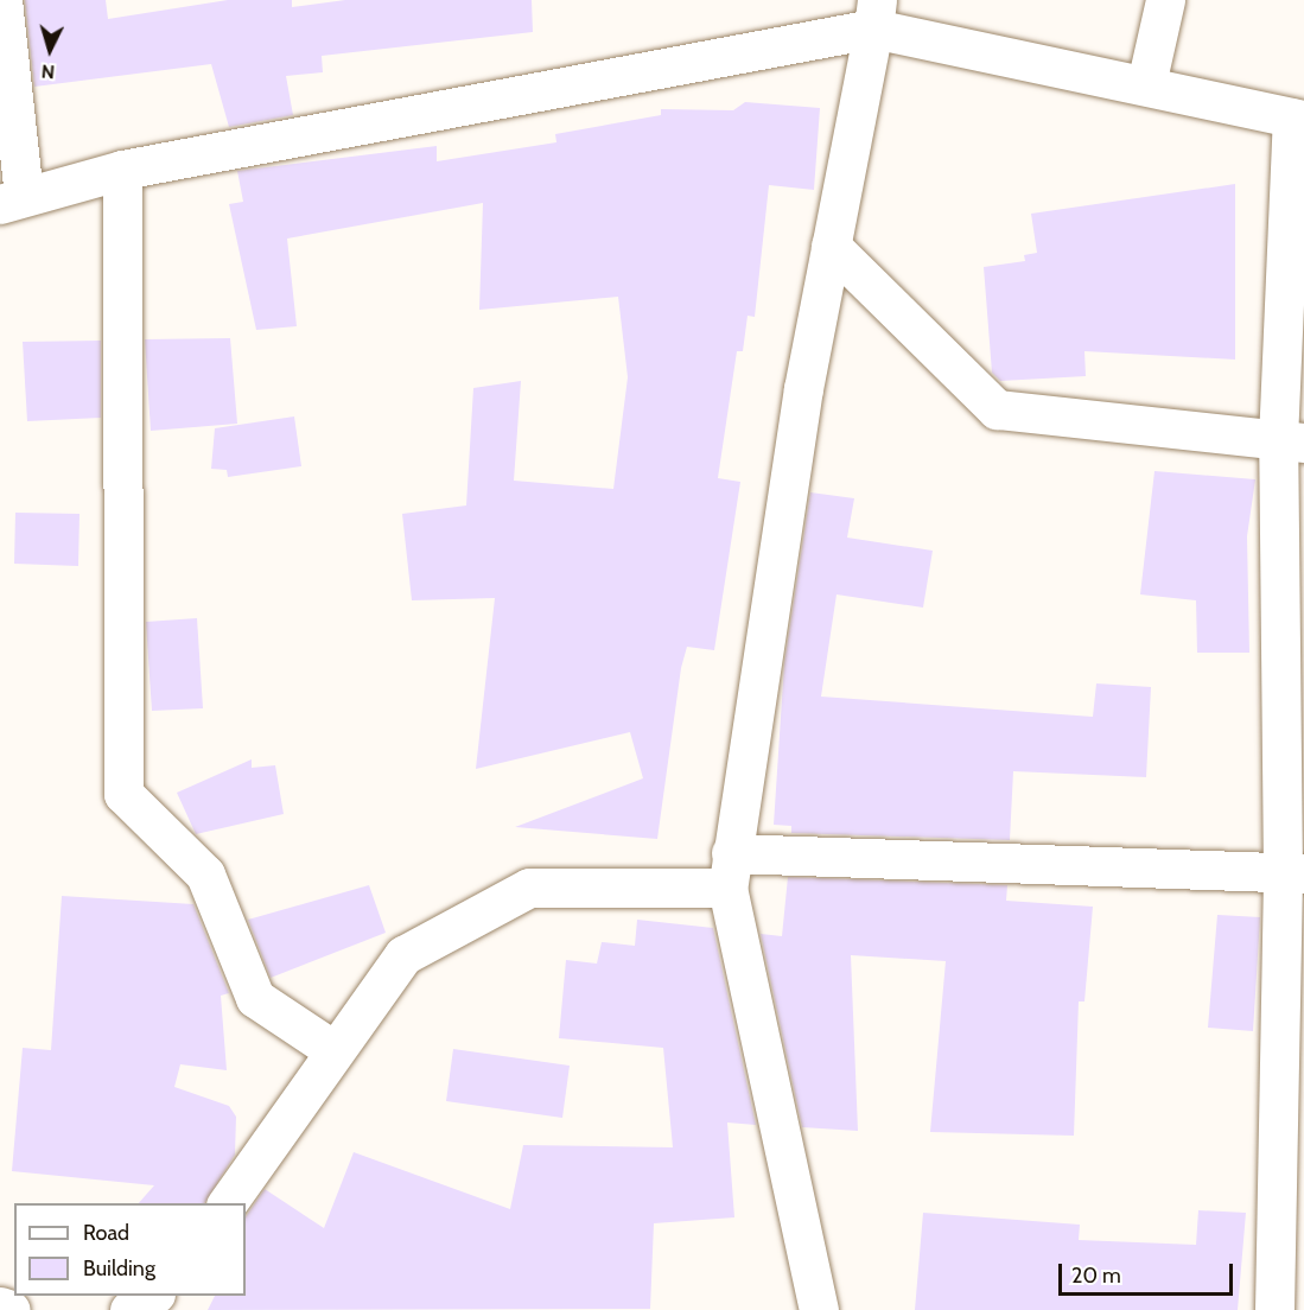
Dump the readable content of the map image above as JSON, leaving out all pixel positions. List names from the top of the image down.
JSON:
{
  "legend": ["Road", "Building"],
  "scale_bar": "20 m",
  "north": "bottom"
}
